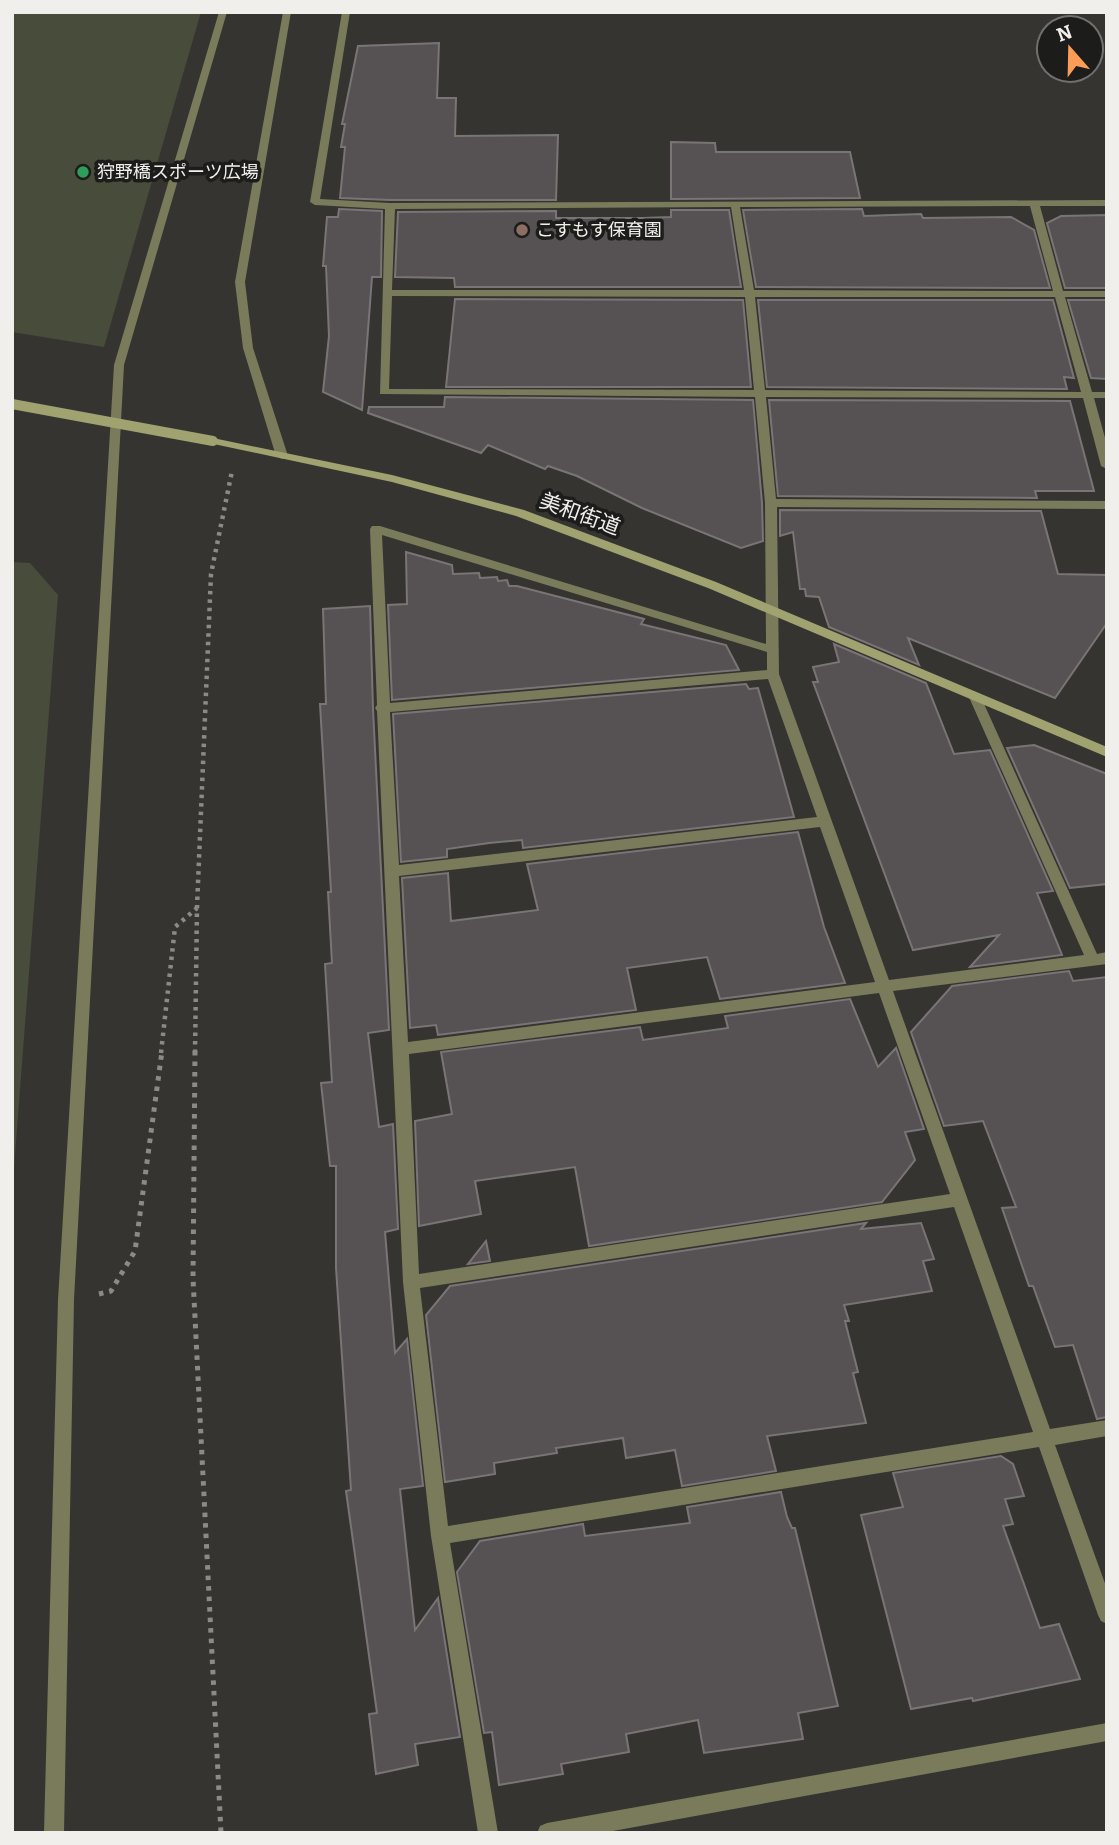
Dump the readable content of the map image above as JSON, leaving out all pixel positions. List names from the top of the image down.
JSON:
{
  "streets": {
    "main road": ["美和街道"]
  },
  "places": ["狩野橋スポーツ広場", "こすもす保育園"],
  "north": "top"
}
